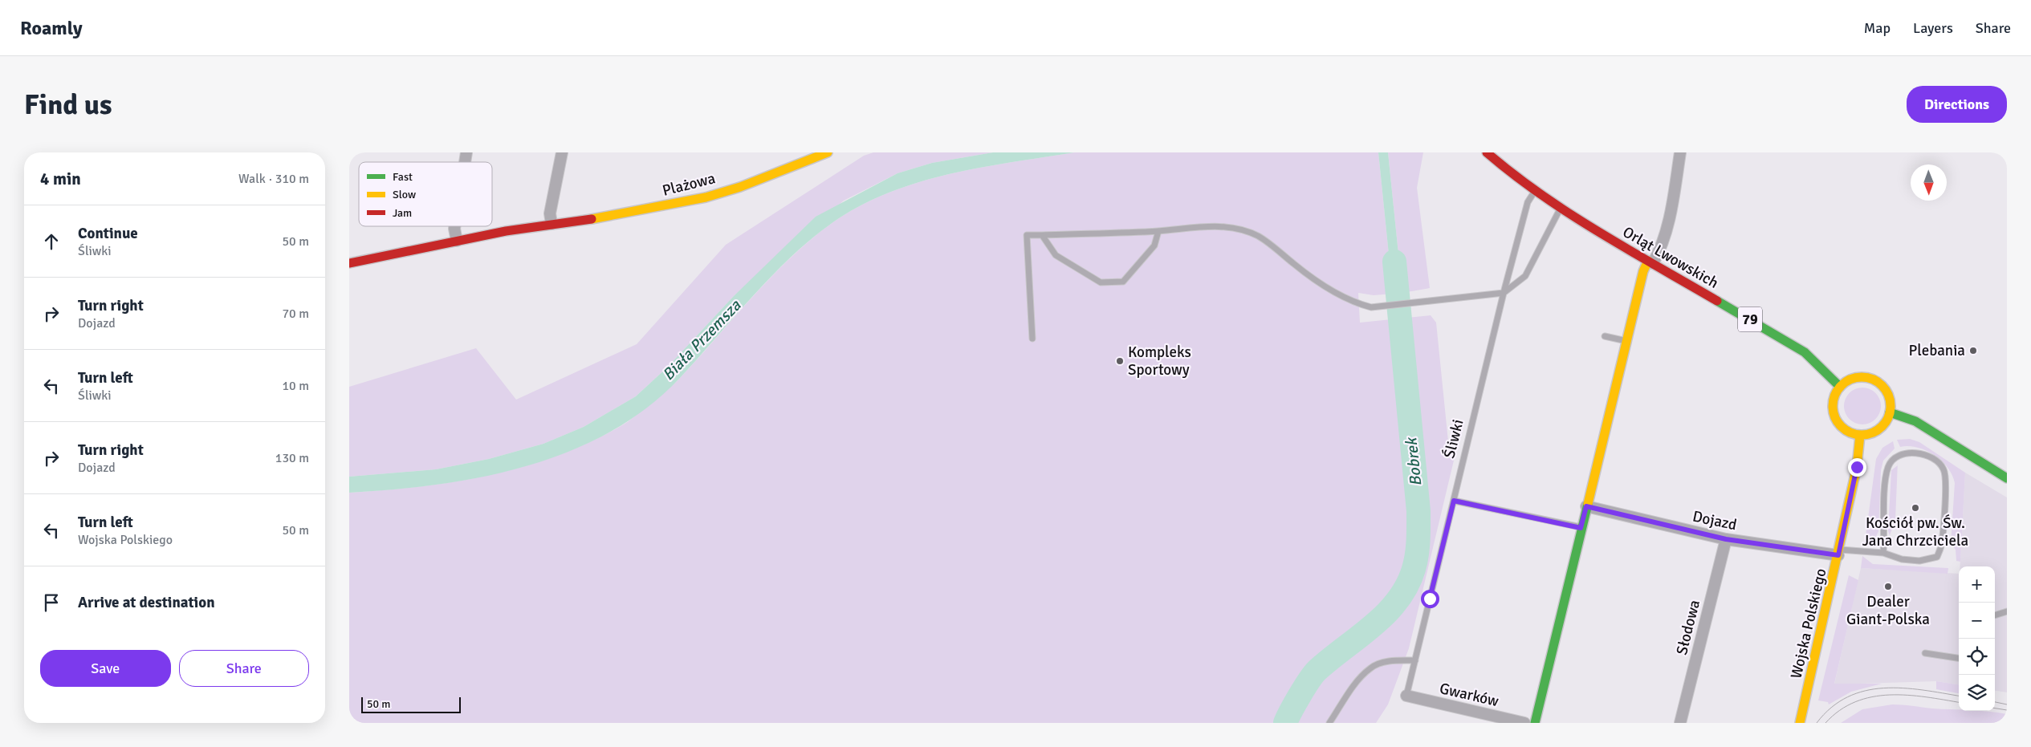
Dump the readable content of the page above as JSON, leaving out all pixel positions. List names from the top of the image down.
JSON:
{
  "streets": {
    "main road": [
      "Plażowa",
      "Orląt Lwowskich",
      "79",
      "Wojska Polskiego"
    ],
    "street": ["Dojazd", "Słodowa", "Gwarków"],
    "lane": ["Śliwki"]
  },
  "crossings": [
    ["Orląt Lwowskich", "Śliwki"],
    ["Orląt Lwowskich", "Wojska Polskiego"],
    ["Śliwki", "Gwarków"],
    ["Dojazd", "Wojska Polskiego"],
    ["Dojazd", "Słodowa"]
  ],
  "water": ["Biała Przemsza", "Bobrek"],
  "places": [
    "Plebania",
    "Kompleks Sportowy",
    "Kościół pw. Św. Jana Chrzciciela",
    "Dealer Giant-Polska"
  ],
  "legend": ["Fast", "Slow", "Jam"],
  "scale_bar": "50 m",
  "north": "bottom",
  "page": {
    "header": "Roamly",
    "nav": ["Map", "Layers", "Share"],
    "buttons": [
      "Directions",
      ["Save", "Share"]
    ],
    "title": "Find us",
    "heading": ["4 min", "Walk · 310 m"],
    "list": [
      ["Continue", "Śliwki", "50 m"],
      ["Turn right", "Dojazd", "70 m"],
      ["Turn left", "Śliwki", "10 m"],
      ["Turn right", "Dojazd", "130 m"],
      ["Turn left", "Wojska Polskiego", "50 m"],
      "Arrive at destination"
    ],
    "map_buttons": ["+", "−"],
    "scale": "50 m"
  }
}
